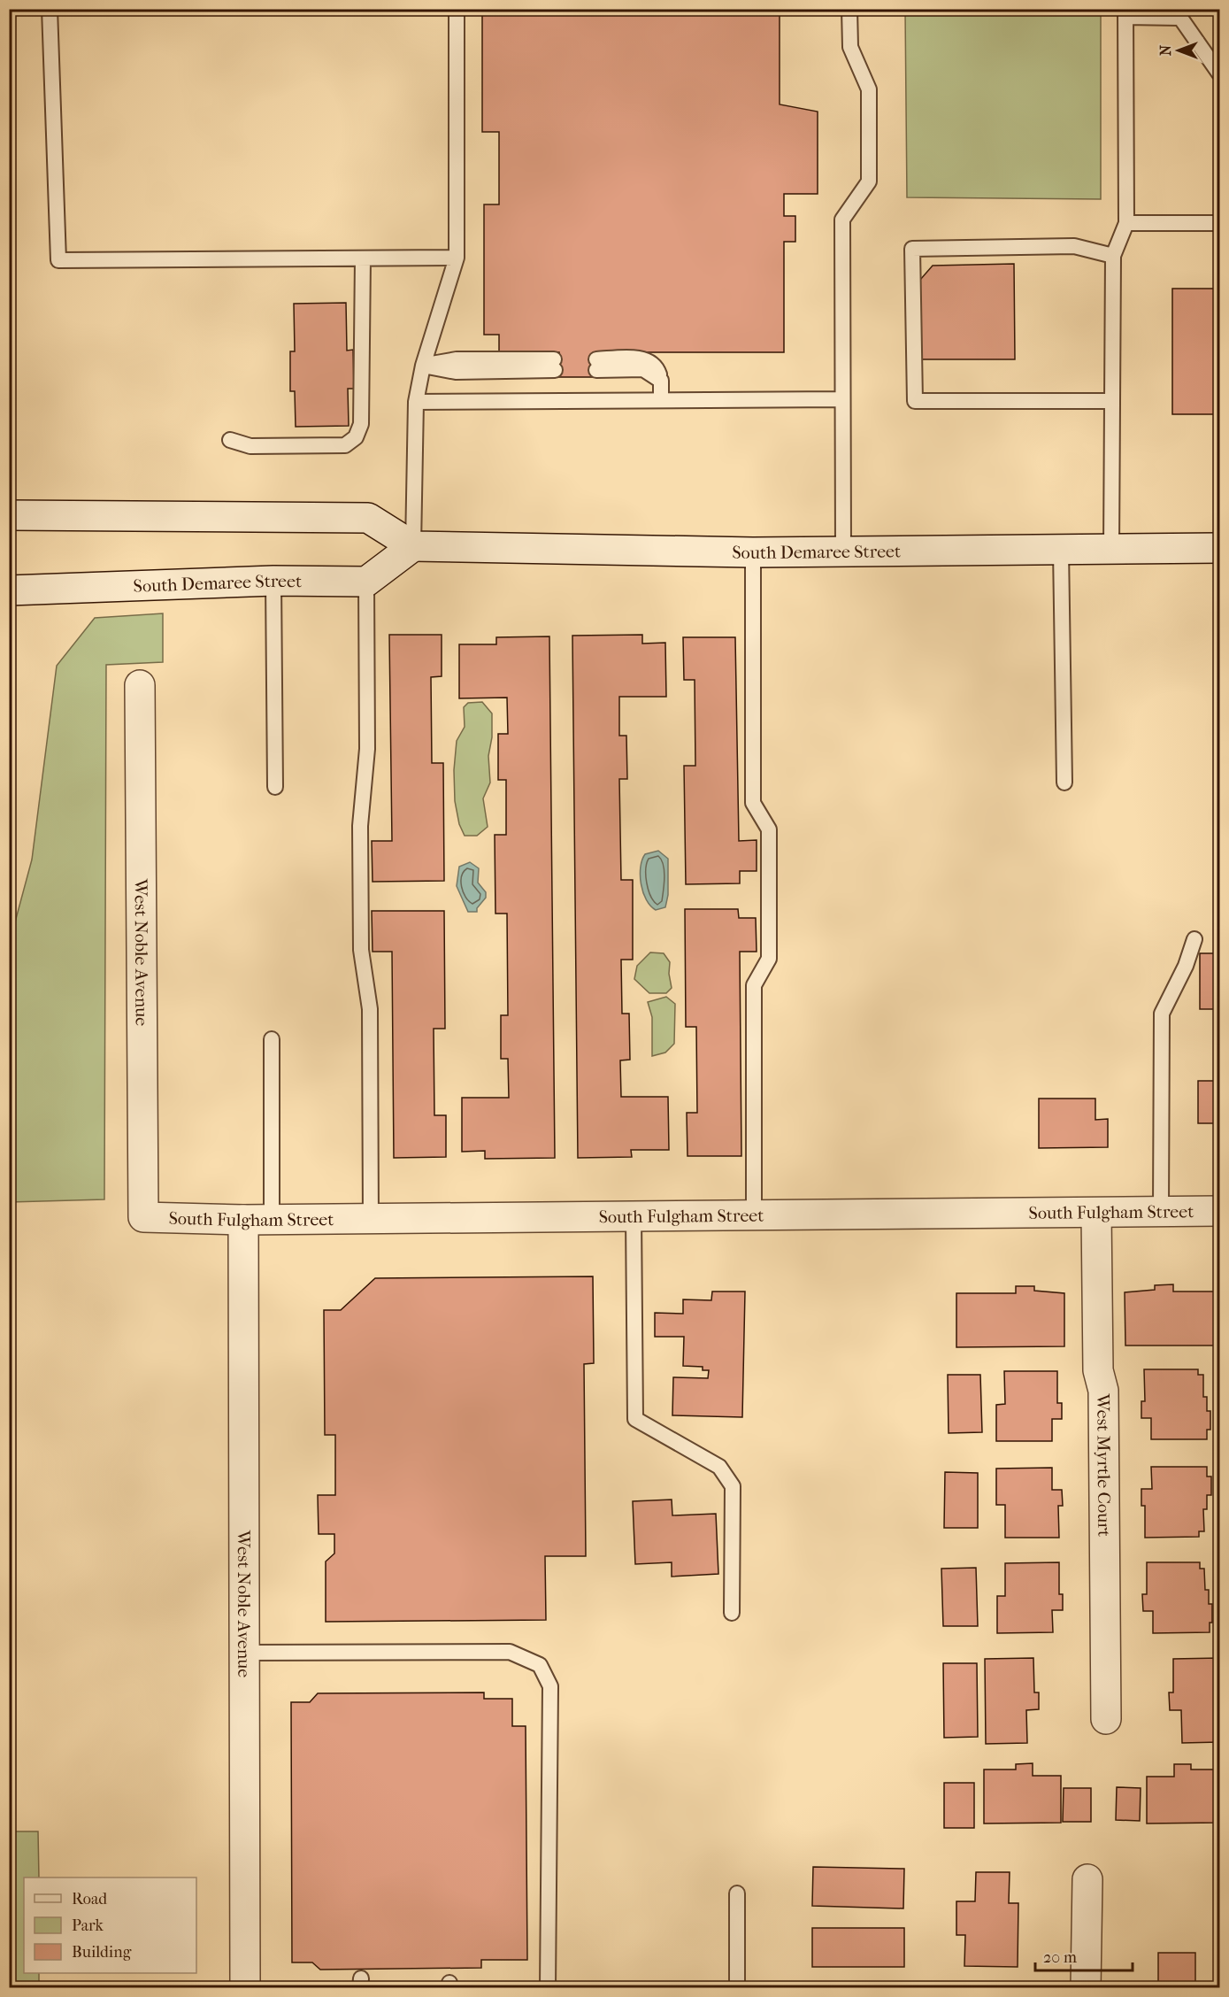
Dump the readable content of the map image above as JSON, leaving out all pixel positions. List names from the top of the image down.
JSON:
{
  "streets": {
    "street": [
      "South Demaree Street",
      "West Noble Avenue",
      "South Fulgham Street",
      "West Myrtle Court"
    ]
  },
  "crossings": [
    ["West Noble Avenue", "South Fulgham Street"],
    ["South Fulgham Street", "West Myrtle Court"]
  ],
  "legend": ["Road", "Park", "Building"],
  "scale_bar": "20 m",
  "north": "left"
}
